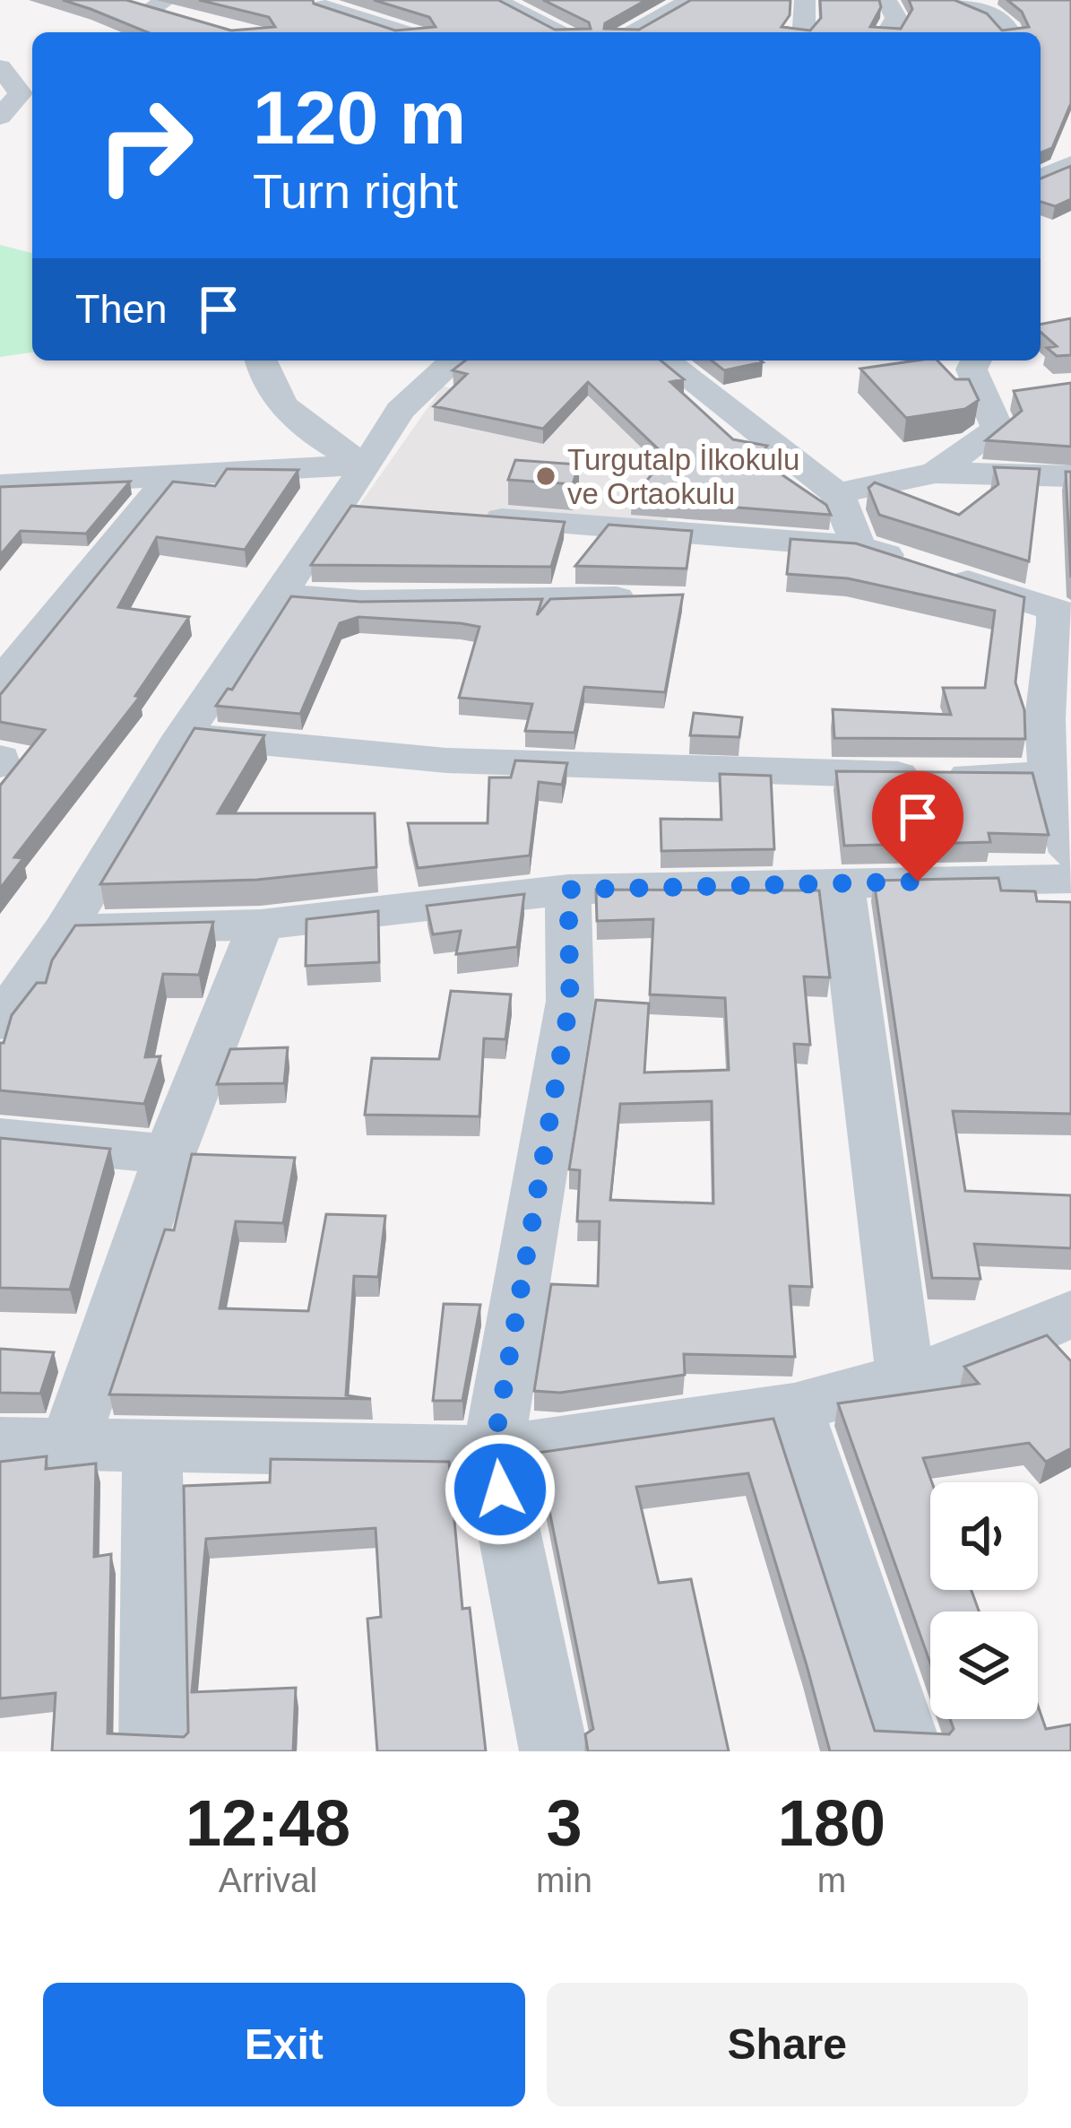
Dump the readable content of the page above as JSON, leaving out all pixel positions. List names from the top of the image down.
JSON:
{
  "places": ["Turgutalp İlkokulu ve Ortaokulu"],
  "page": {
    "turn": ["120 m", "Turn right"],
    "then": "Then",
    "eta": [
      "12:48",
      "Arrival",
      "3",
      "min",
      "180",
      "m"
    ],
    "buttons": ["Exit", "Share"]
  }
}
